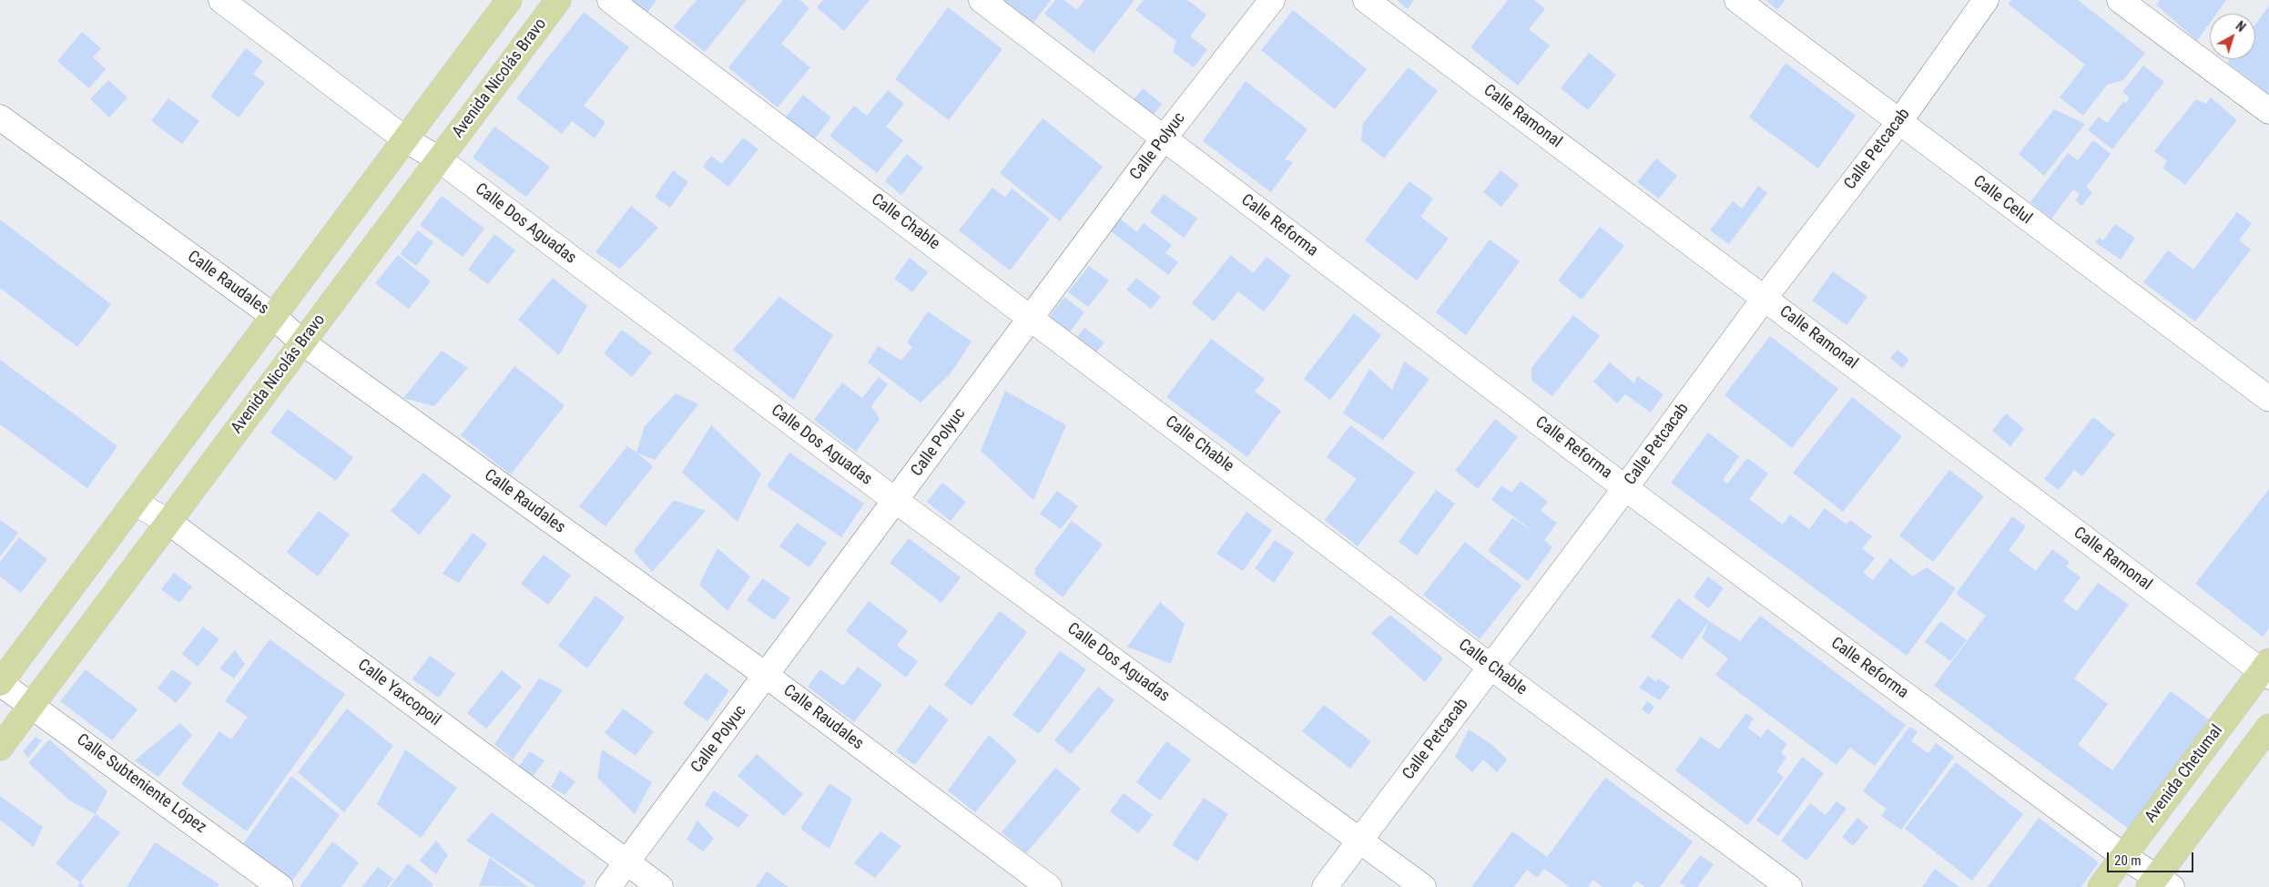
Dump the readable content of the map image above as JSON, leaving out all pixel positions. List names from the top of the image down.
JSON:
{
  "streets": {
    "main road": ["Avenida Nicolás Bravo", "Avenida Chetumal"],
    "street": [
      "Calle Ramonal",
      "Calle Polyuc",
      "Calle Petcacab",
      "Calle Celul",
      "Calle Chable",
      "Calle Dos Aguadas",
      "Calle Reforma",
      "Calle Raudales",
      "Calle Yaxcopoil",
      "Calle Subteniente López"
    ]
  },
  "crossings": [
    ["Avenida Nicolás Bravo", "Calle Dos Aguadas"],
    ["Avenida Nicolás Bravo", "Calle Raudales"],
    ["Avenida Nicolás Bravo", "Calle Yaxcopoil"],
    ["Avenida Nicolás Bravo", "Calle Subteniente López"],
    ["Calle Ramonal", "Calle Petcacab"],
    ["Calle Ramonal", "Avenida Chetumal"],
    ["Calle Polyuc", "Calle Chable"],
    ["Calle Polyuc", "Calle Dos Aguadas"],
    ["Calle Polyuc", "Calle Reforma"],
    ["Calle Polyuc", "Calle Raudales"],
    ["Calle Polyuc", "Calle Yaxcopoil"],
    ["Calle Petcacab", "Calle Celul"],
    ["Calle Petcacab", "Calle Chable"],
    ["Calle Petcacab", "Calle Dos Aguadas"],
    ["Calle Petcacab", "Calle Reforma"],
    ["Calle Reforma", "Avenida Chetumal"]
  ],
  "scale_bar": "20 m",
  "north": "top right"
}
